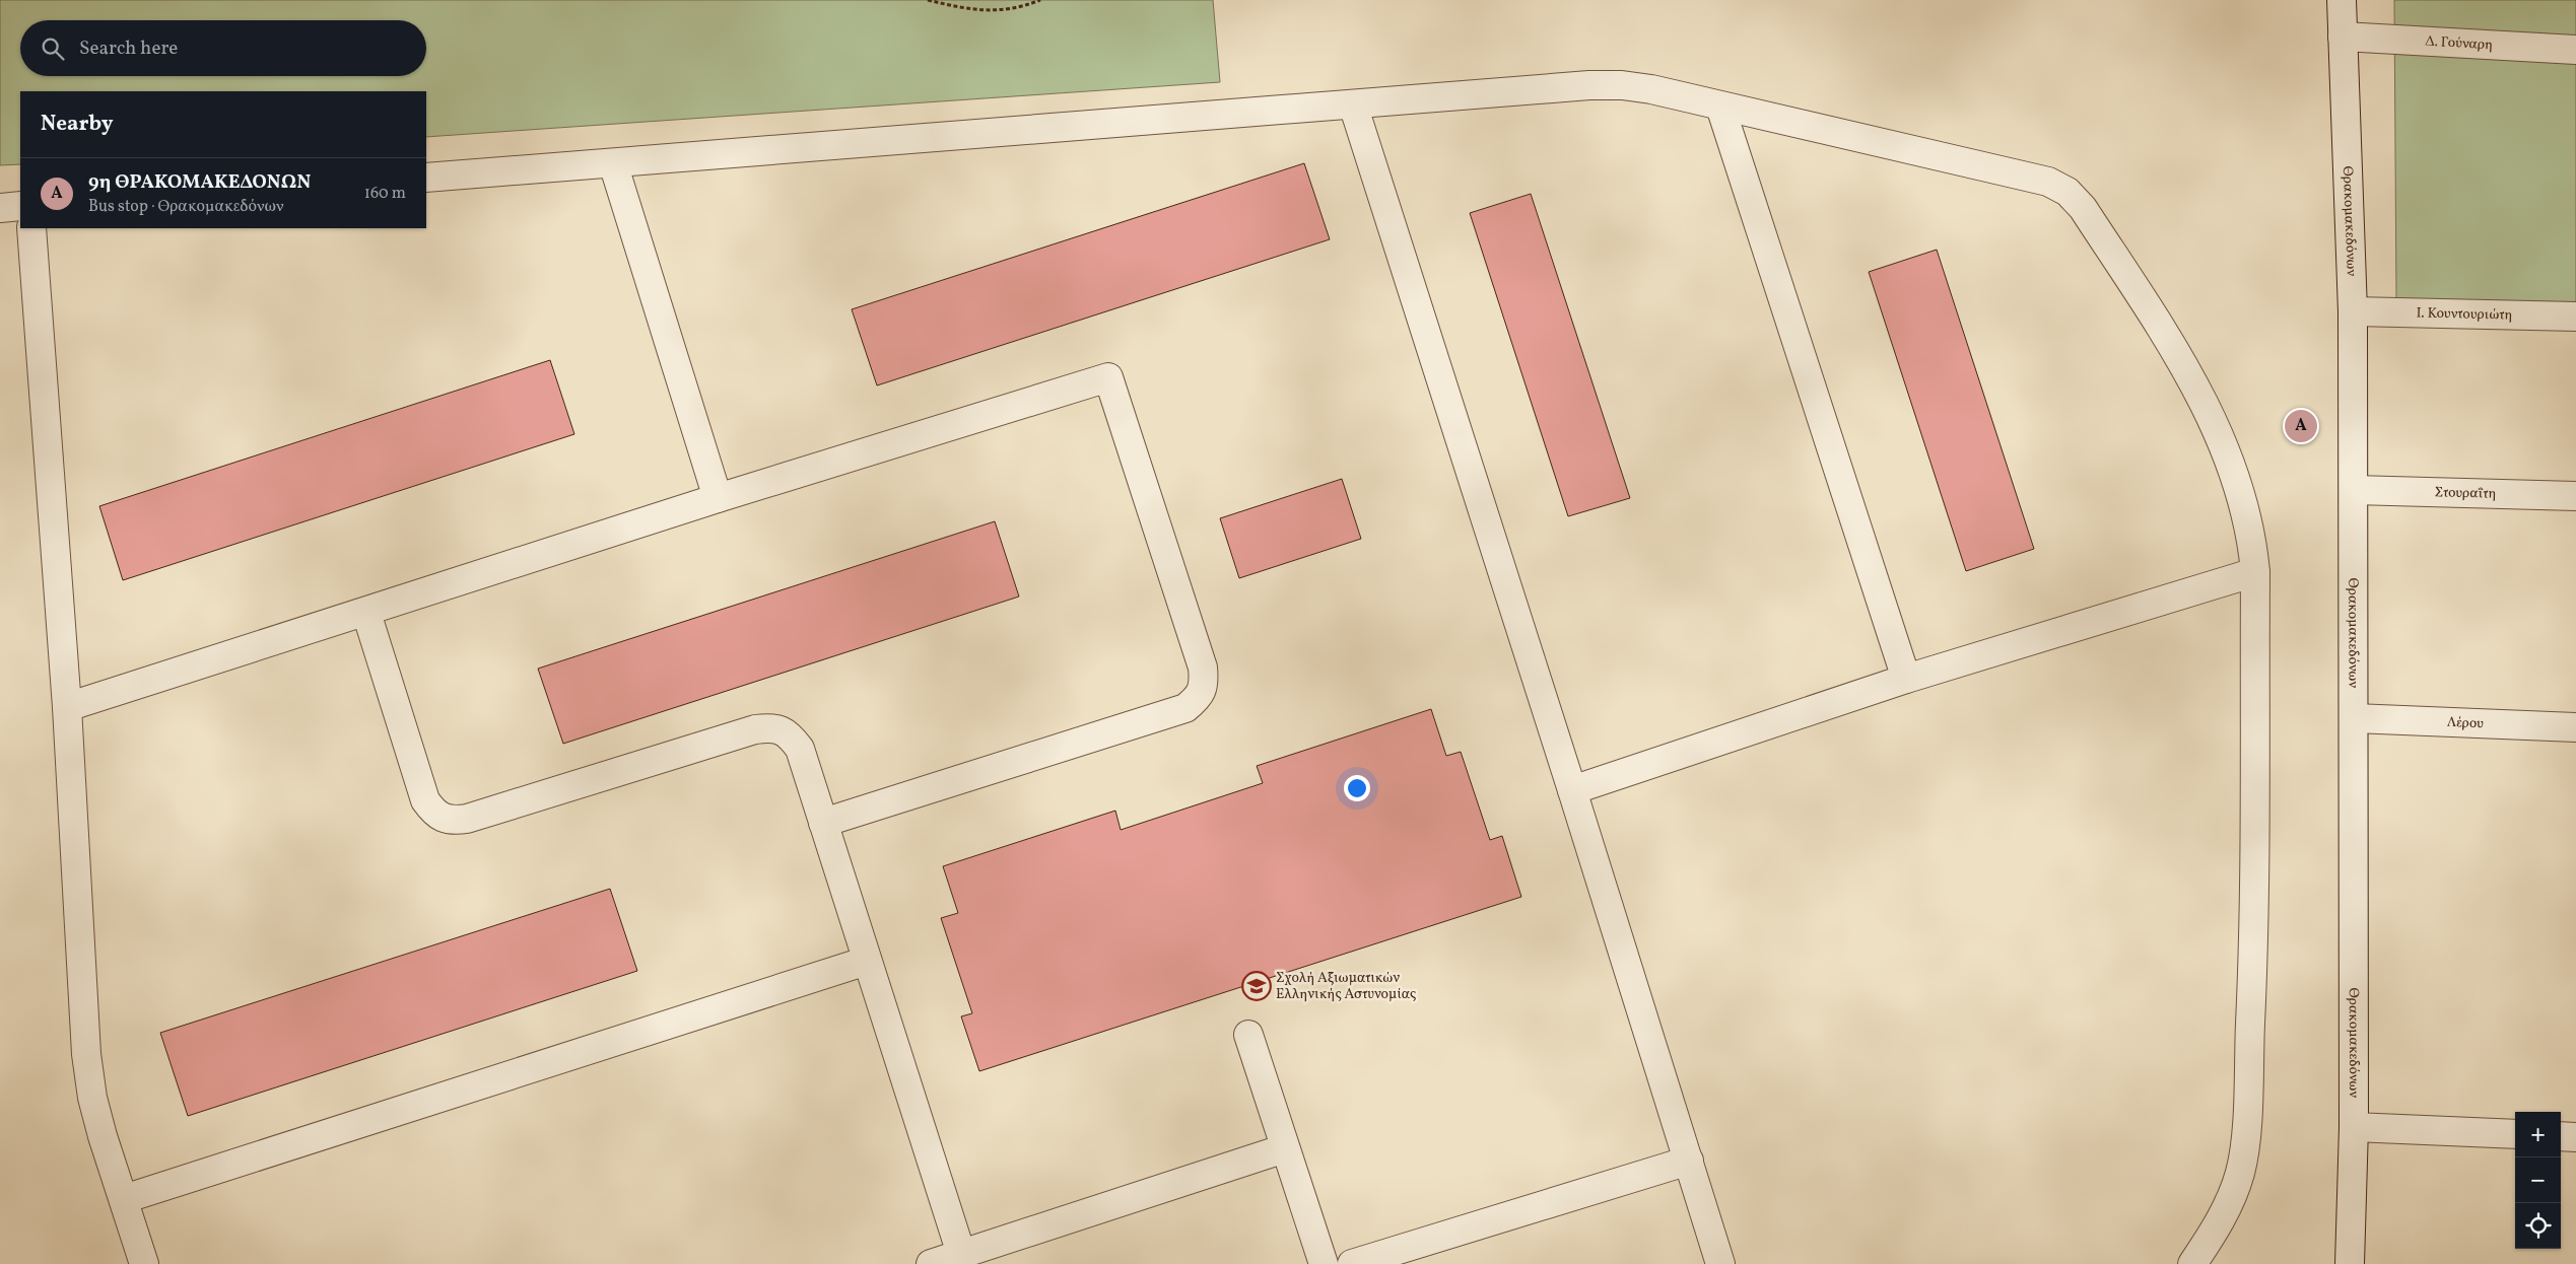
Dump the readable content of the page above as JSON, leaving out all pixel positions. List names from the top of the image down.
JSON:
{
  "streets": {
    "street": [
      "Δ. Γούναρη",
      "Θρακομακεδόνων",
      "Ι. Κουντουριώτη",
      "Στουραΐτη",
      "Λέρου"
    ]
  },
  "crossings": [
    ["Δ. Γούναρη", "Θρακομακεδόνων"],
    ["Θρακομακεδόνων", "Ι. Κουντουριώτη"],
    ["Θρακομακεδόνων", "Στουραΐτη"],
    ["Θρακομακεδόνων", "Λέρου"]
  ],
  "places": {
    "school or university": ["Σχολή Αξιωματικών Ελληνικής Αστυνομίας"]
  },
  "page": {
    "search": "Search here",
    "heading": "Nearby",
    "list": [
      {
        "mark": "A",
        "name": "9η ΘΡΑΚΟΜΑΚΕΔΟΝΩΝ",
        "note": "Bus stop · Θρακομακεδόνων",
        "value": "160 m"
      }
    ],
    "pins": "A",
    "map_buttons": ["+", "−"]
  }
}
